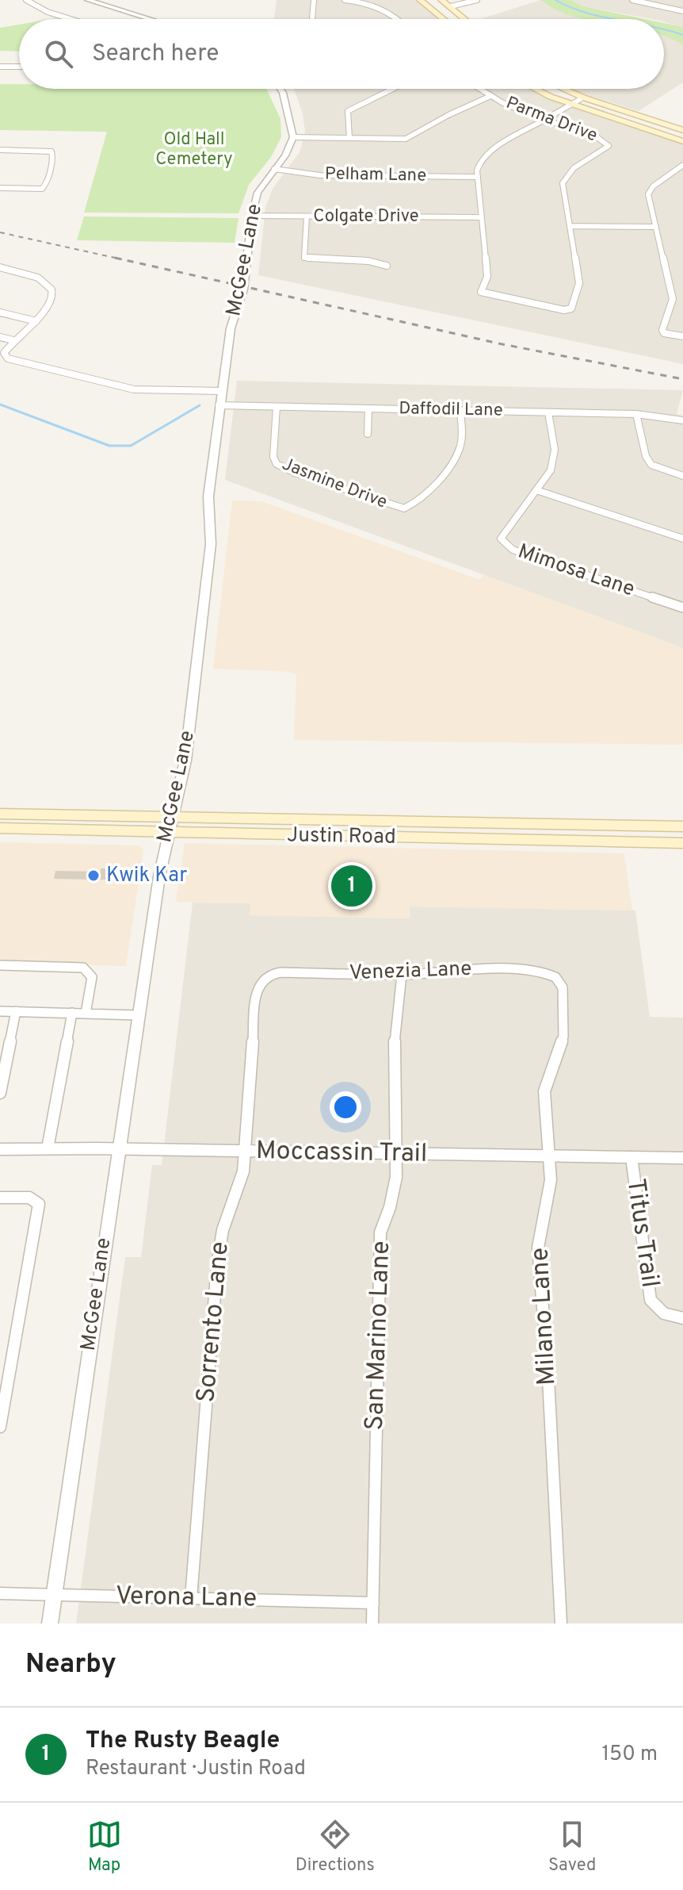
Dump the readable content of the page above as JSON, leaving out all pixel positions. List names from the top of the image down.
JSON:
{
  "streets": {
    "main road": ["Justin Road"],
    "street": [
      "Parma Drive",
      "Pelham Lane",
      "Colgate Drive",
      "McGee Lane",
      "Daffodil Lane",
      "Jasmine Drive",
      "Mimosa Lane",
      "Venezia Lane",
      "Moccassin Trail",
      "Titus Trail",
      "Milano Lane",
      "Sorrento Lane",
      "San Marino Lane",
      "Verona Lane"
    ]
  },
  "crossings": [
    ["Pelham Lane", "McGee Lane"],
    ["Colgate Drive", "McGee Lane"],
    ["McGee Lane", "Daffodil Lane"],
    ["McGee Lane", "Justin Road"],
    ["McGee Lane", "Moccassin Trail"],
    ["McGee Lane", "Verona Lane"],
    ["Daffodil Lane", "Jasmine Drive"],
    ["Daffodil Lane", "Mimosa Lane"],
    ["Venezia Lane", "Milano Lane"],
    ["Venezia Lane", "Sorrento Lane"],
    ["Venezia Lane", "San Marino Lane"],
    ["Moccassin Trail", "Titus Trail"],
    ["Moccassin Trail", "Milano Lane"],
    ["Moccassin Trail", "Sorrento Lane"],
    ["Moccassin Trail", "San Marino Lane"],
    ["Sorrento Lane", "Verona Lane"],
    ["San Marino Lane", "Verona Lane"]
  ],
  "parks": ["Old Hall Cemetery"],
  "places": ["Kwik Kar"],
  "page": {
    "search": "Search here",
    "pins": "1",
    "heading": "Nearby",
    "list": [
      {
        "mark": "1",
        "name": "The Rusty Beagle",
        "note": "Restaurant · Justin Road",
        "value": "150 m"
      }
    ],
    "nav": ["Map", "Directions", "Saved"]
  }
}
